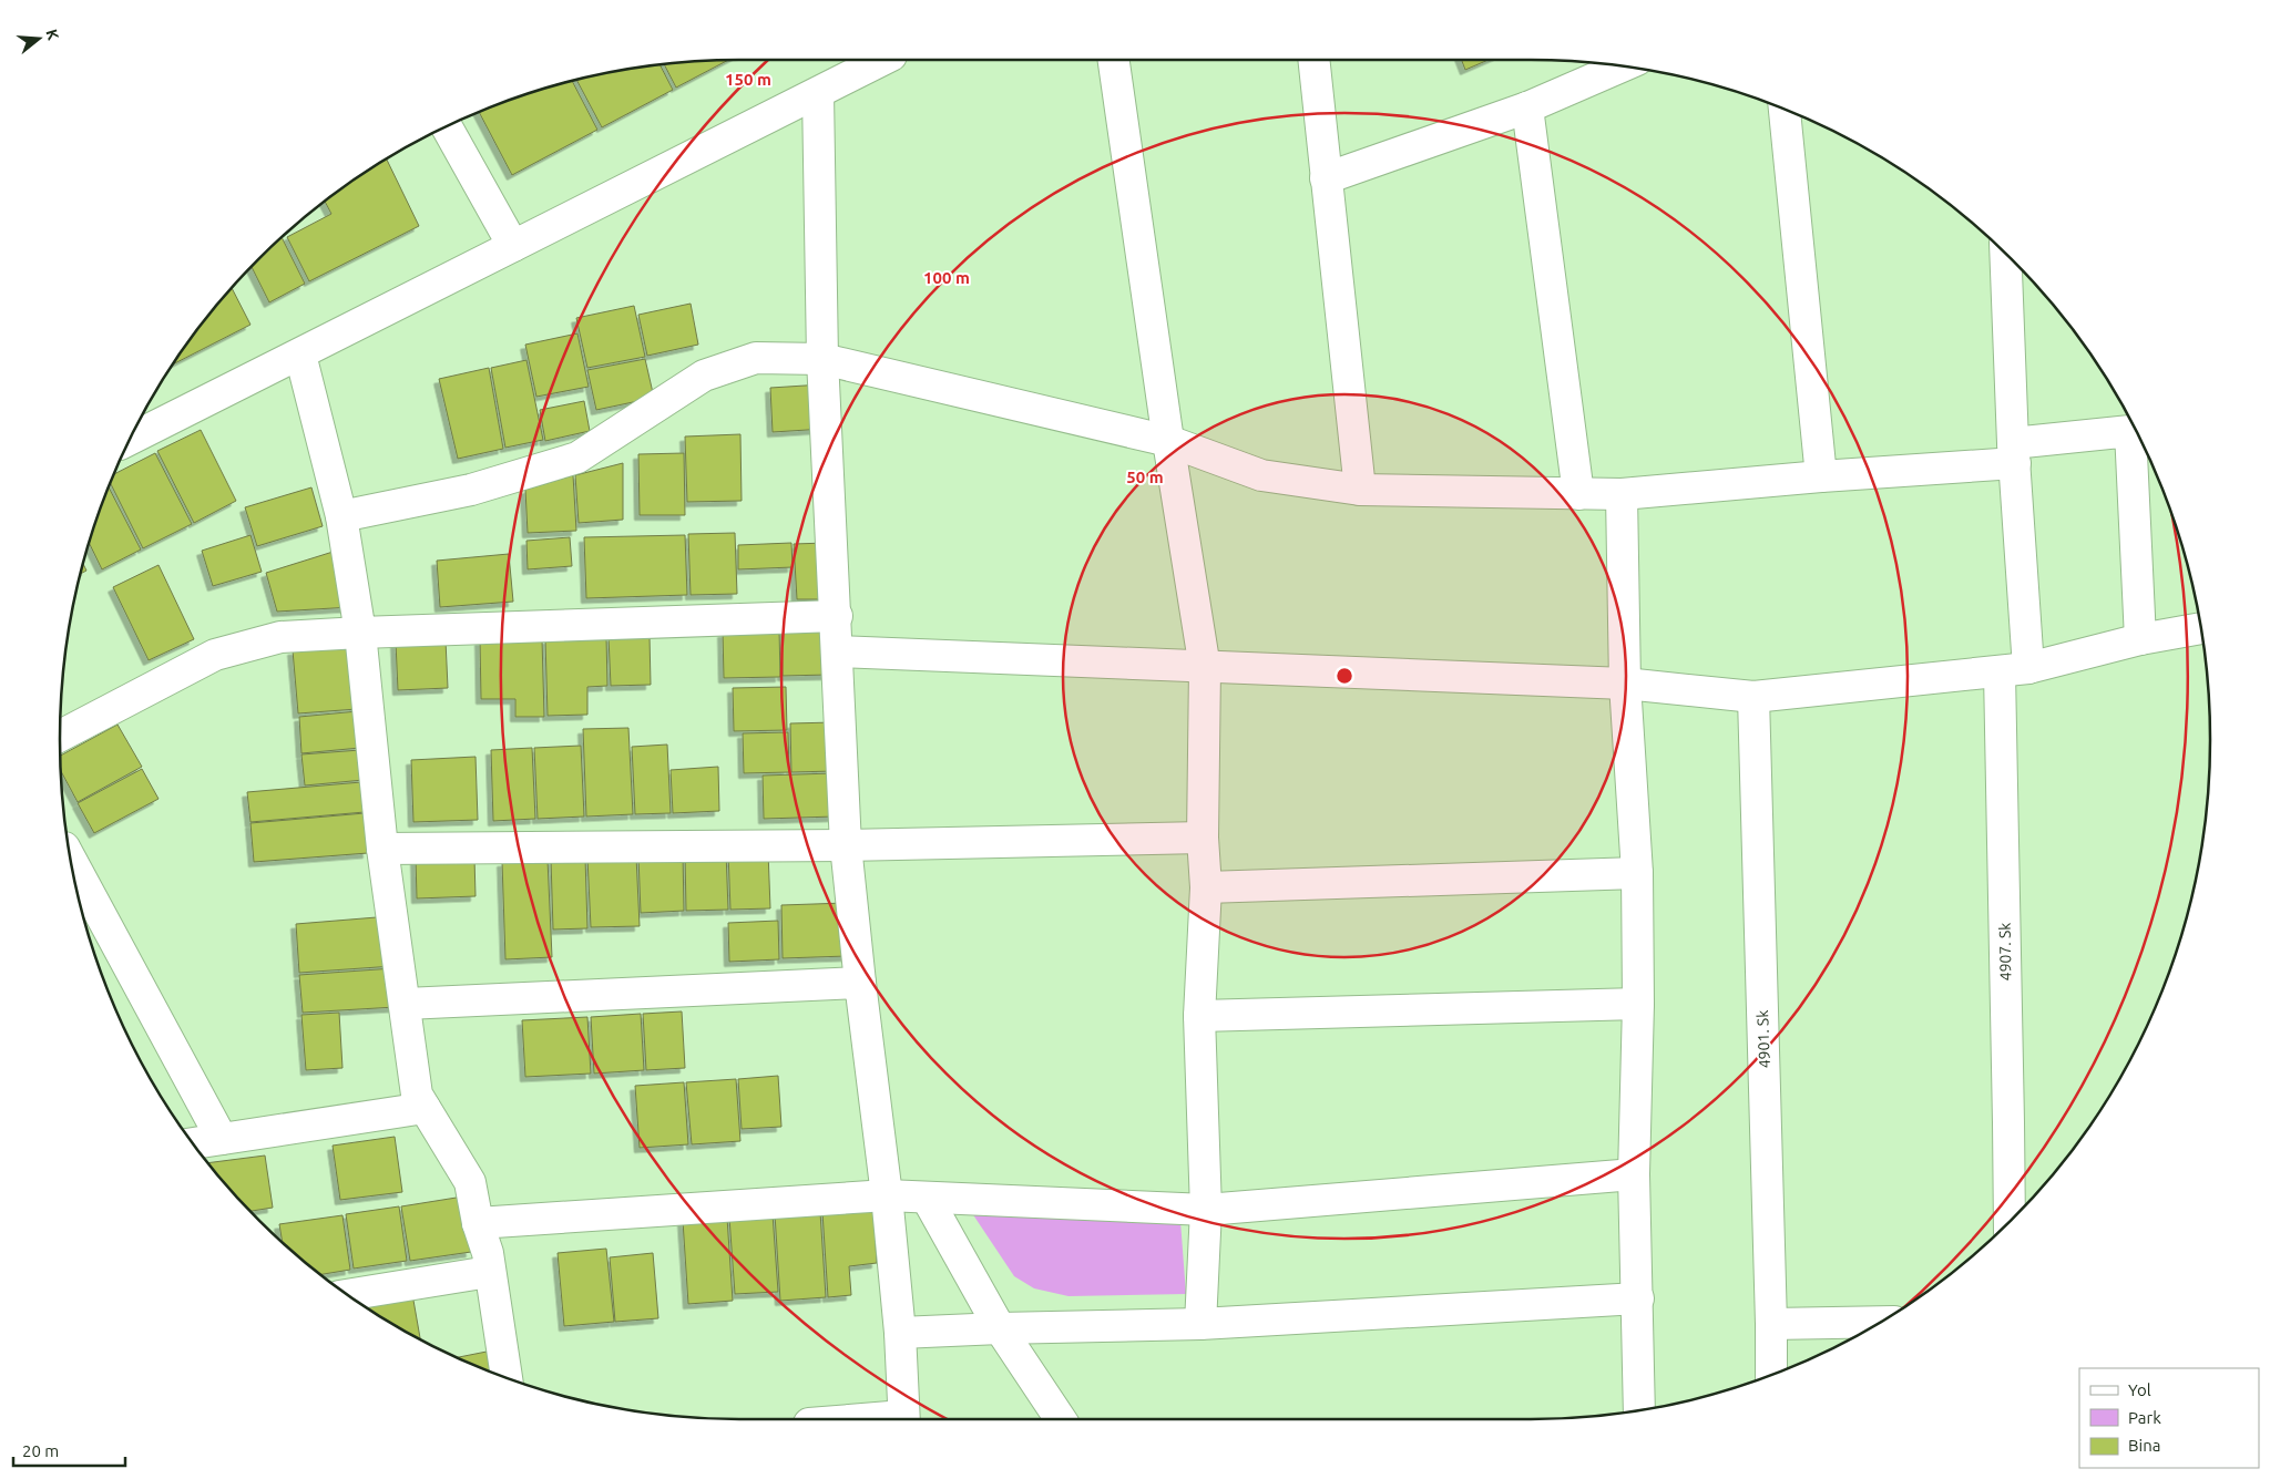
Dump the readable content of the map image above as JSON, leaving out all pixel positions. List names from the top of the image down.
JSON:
{
  "streets": {
    "street": ["4907. Sk", "4901. Sk"]
  },
  "legend": ["Yol", "Park", "Bina"],
  "scale_bar": "20 m",
  "north": "right",
  "rings": ["150 m", "100 m", "50 m"]
}
